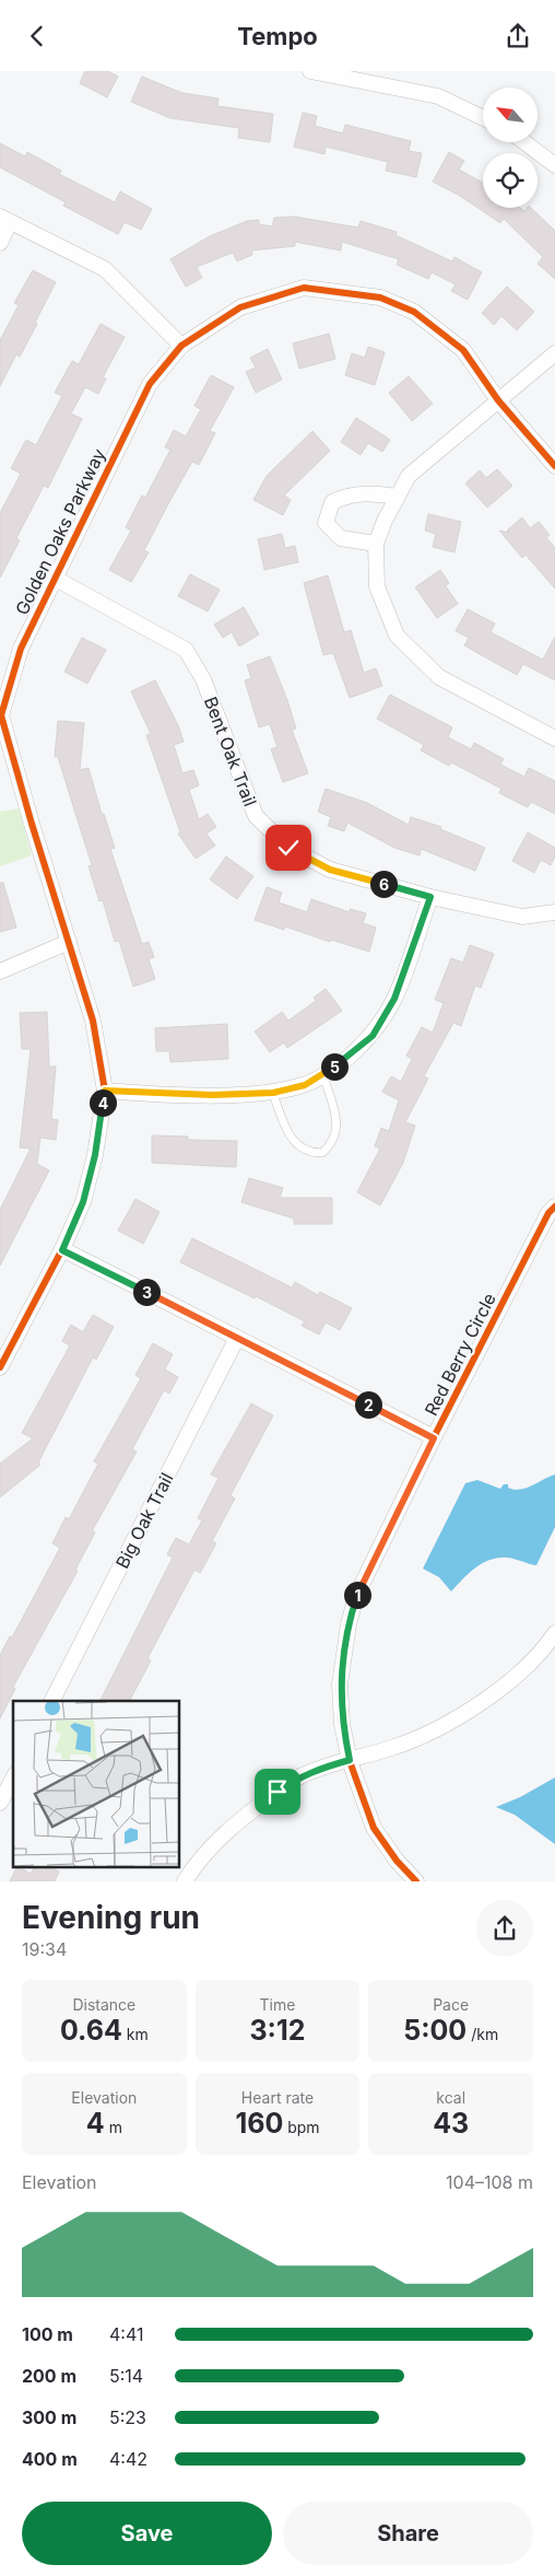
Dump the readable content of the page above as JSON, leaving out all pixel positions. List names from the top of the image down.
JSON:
{
  "streets": {
    "street": [
      "Golden Oaks Parkway",
      "Bent Oak Trail",
      "Red Berry Circle",
      "Big Oak Trail"
    ]
  },
  "crossings": [
    ["Golden Oaks Parkway", "Bent Oak Trail"]
  ],
  "north": "top left",
  "page": {
    "header": "Tempo",
    "pins": [
      "6",
      "5",
      "4",
      "3",
      "2",
      "1"
    ],
    "heading": ["Evening run", "19:34"],
    "stats": [
      ["Distance", "0.64 km"],
      ["Time", "3:12"],
      ["Pace", "5:00 /km"],
      ["Elevation", "4 m"],
      ["Heart rate", "160 bpm"],
      ["kcal", "43"]
    ],
    "chart": ["Elevation", "104–108 m"],
    "list": [
      {
        "name": "100 m",
        "note": "4:41"
      },
      {
        "name": "200 m",
        "note": "5:14"
      },
      {
        "name": "300 m",
        "note": "5:23"
      },
      {
        "name": "400 m",
        "note": "4:42"
      }
    ],
    "buttons": ["Save", "Share"]
  }
}
